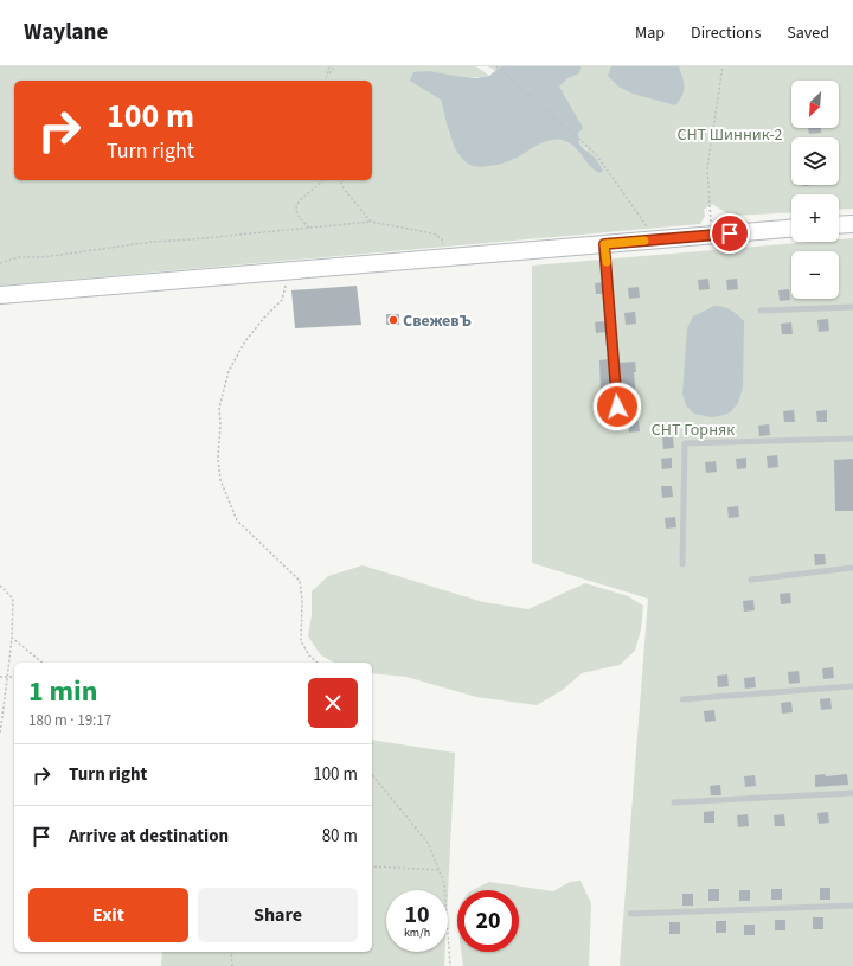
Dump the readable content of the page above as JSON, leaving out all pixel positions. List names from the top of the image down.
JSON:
{
  "parks": ["СНТ Шинник-2", "СНТ Горняк"],
  "places": ["СвежевЪ"],
  "north": "bottom left",
  "page": {
    "header": "Waylane",
    "nav": ["Map", "Directions", "Saved"],
    "map_buttons": ["+", "−"],
    "turn": ["100 m", "Turn right"],
    "heading": ["1 min", "180 m · 19:17"],
    "list": [
      {
        "name": "Turn right",
        "value": "100 m"
      },
      {
        "name": "Arrive at destination",
        "value": "80 m"
      }
    ],
    "buttons": ["Exit", "Share"],
    "speed": "10 km/h",
    "limit": "20"
  }
}
